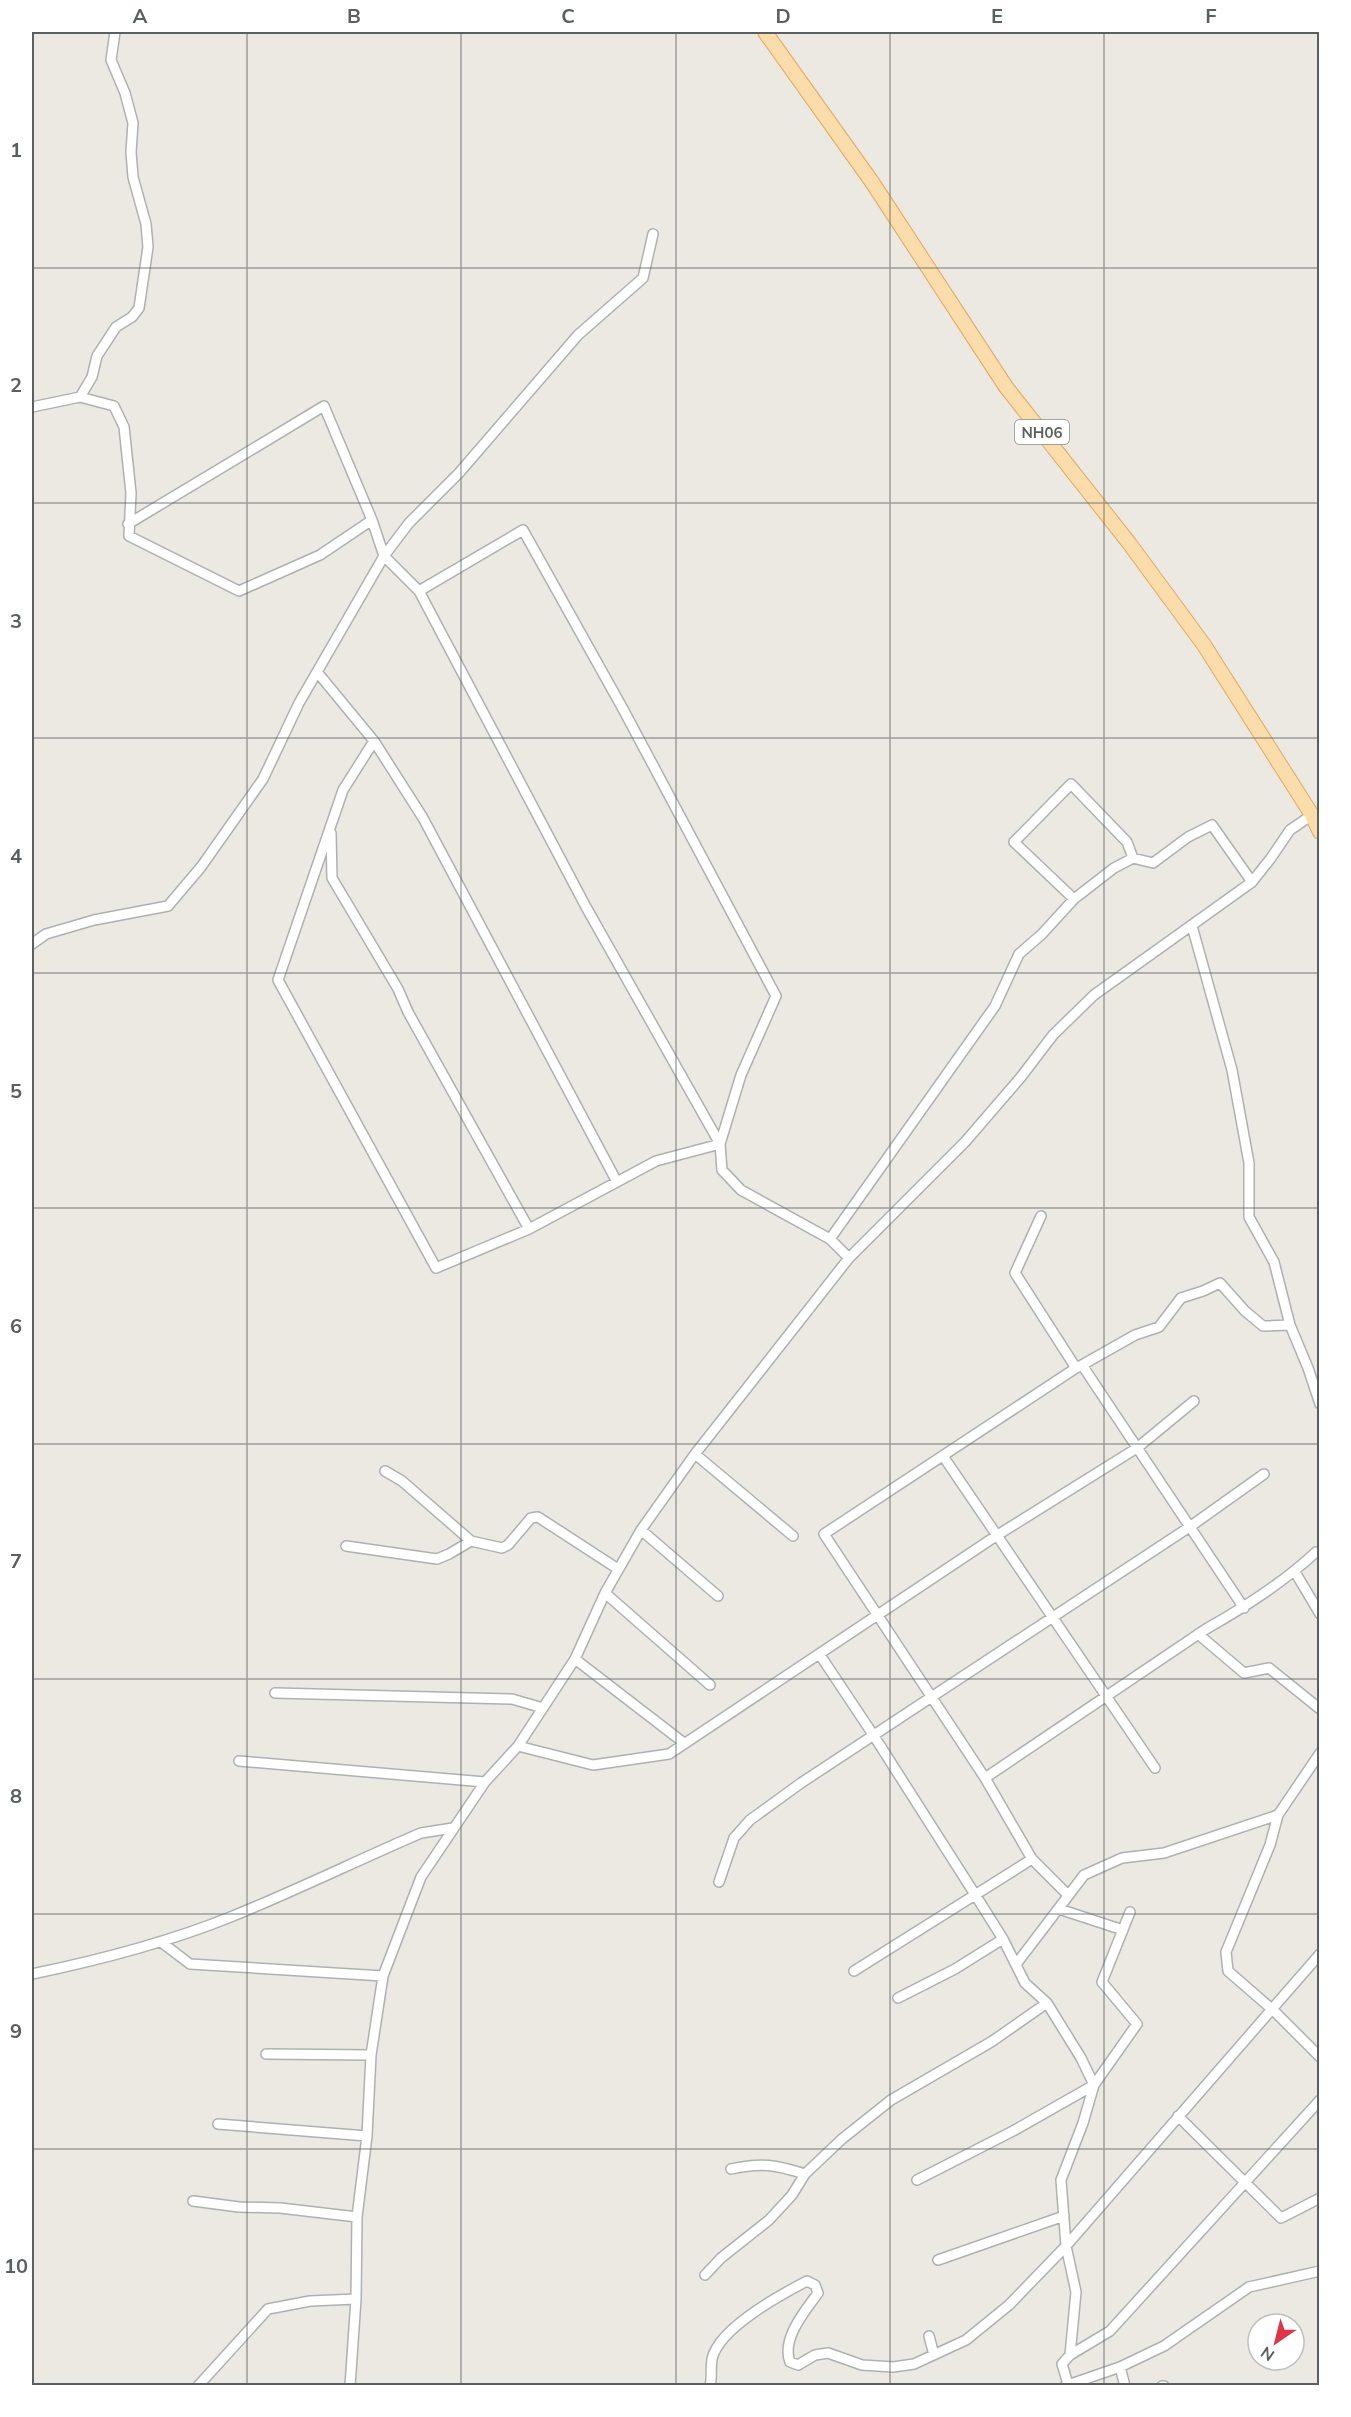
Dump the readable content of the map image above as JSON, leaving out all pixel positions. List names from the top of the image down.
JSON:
{
  "streets": {
    "main road": ["NH06"]
  },
  "north": "bottom left",
  "grid": {
    "columns": [
      "A",
      "B",
      "C",
      "D",
      "E",
      "F"
    ],
    "rows": [
      "1",
      "2",
      "3",
      "4",
      "5",
      "6",
      "7",
      "8",
      "9",
      "10"
    ]
  }
}
